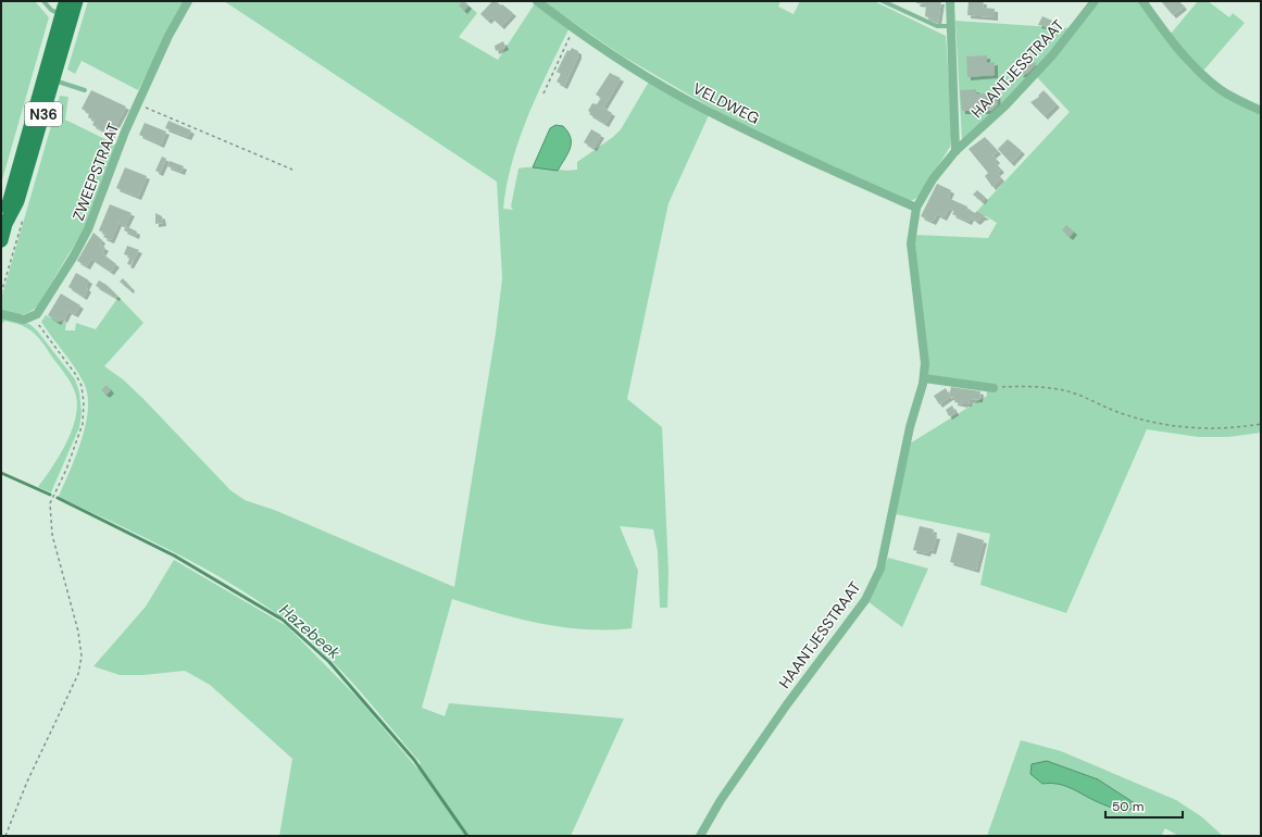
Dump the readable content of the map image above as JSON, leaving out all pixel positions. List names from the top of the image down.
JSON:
{
  "streets": {
    "main road": ["N36"],
    "street": ["HAANTJESSTRAAT", "VELDWEG", "ZWEEPSTRAAT"]
  },
  "crossings": [
    ["HAANTJESSTRAAT", "VELDWEG"]
  ],
  "water": ["Hazebeek"],
  "scale_bar": "50 m"
}
